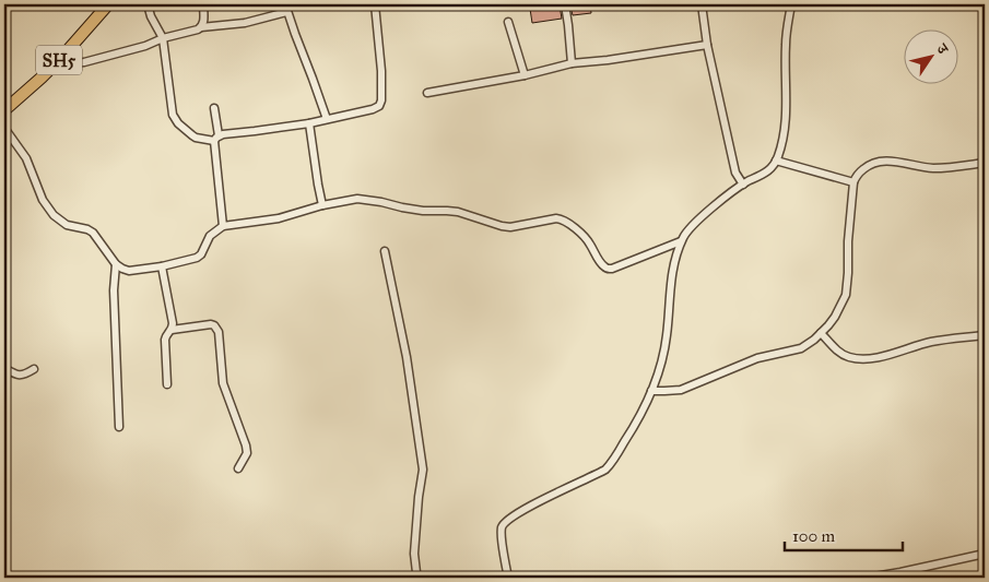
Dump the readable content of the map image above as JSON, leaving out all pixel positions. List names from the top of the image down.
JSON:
{
  "streets": {
    "main road": ["SH5"]
  },
  "scale_bar": "100 m",
  "north": "top right"
}
